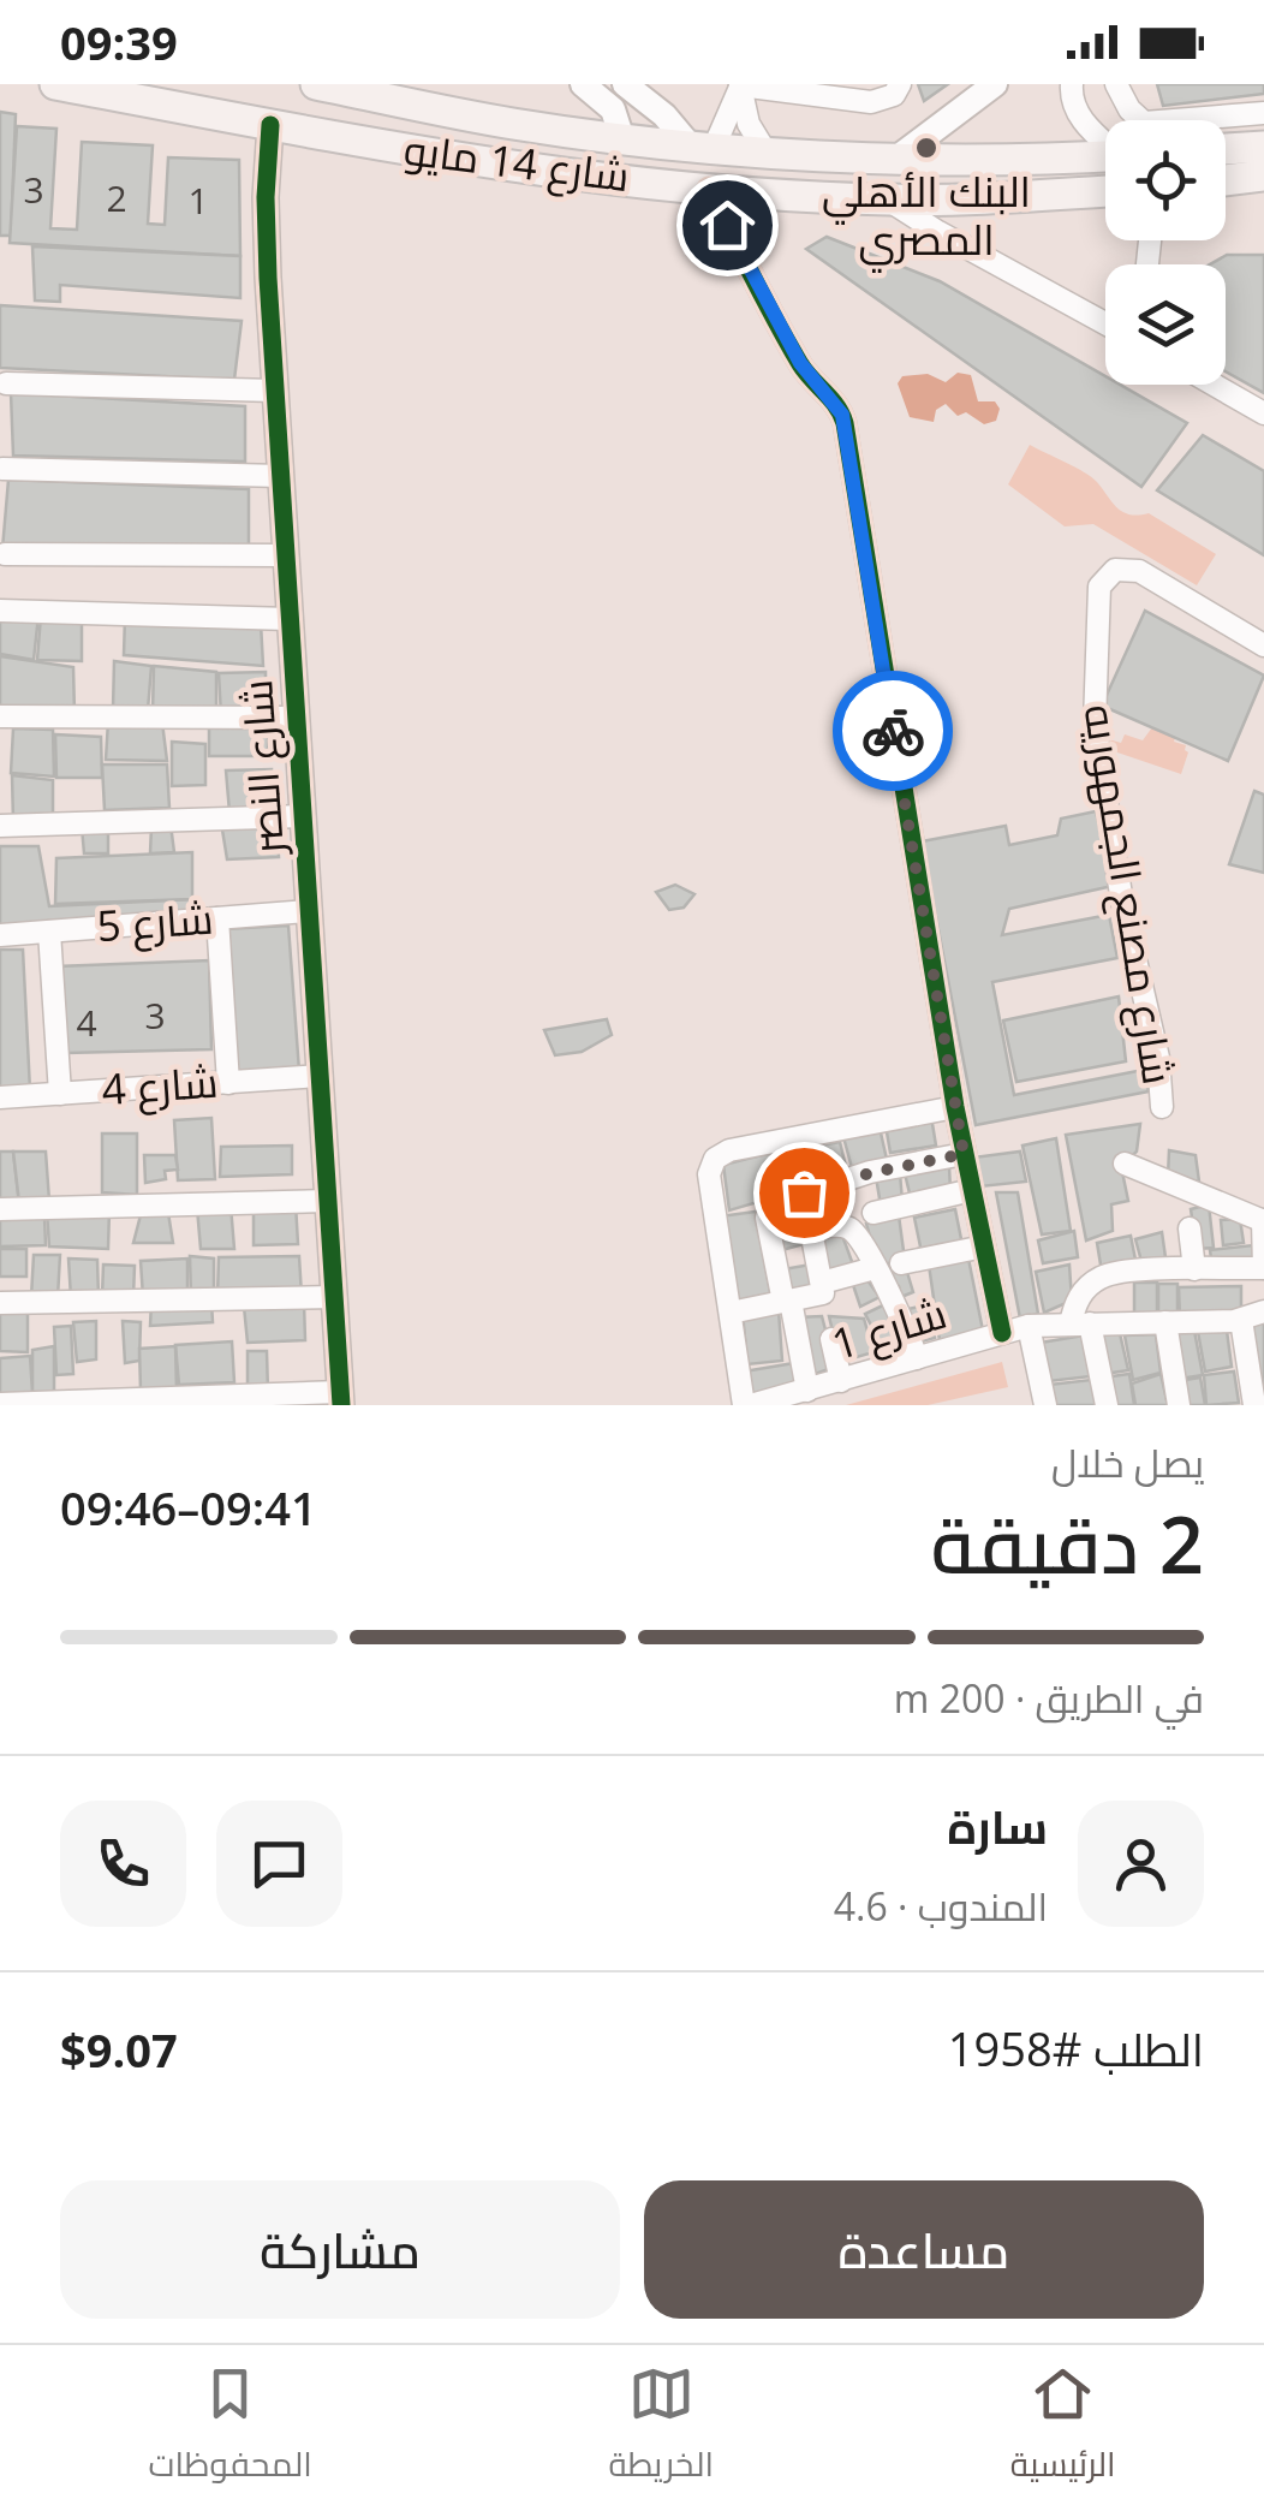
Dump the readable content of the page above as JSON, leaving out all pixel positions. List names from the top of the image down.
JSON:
{
  "streets": {
    "main road": ["شارع 14 مايو"],
    "street": [
      "شارع النصر",
      "شارع مصنع الجمهوريه",
      "شارع 5",
      "شارع 4",
      "شارع 1"
    ]
  },
  "crossings": [
    ["شارع 14 مايو", "شارع النصر"],
    ["شارع النصر", "شارع 5"],
    ["شارع النصر", "شارع 4"]
  ],
  "places": ["البنك الأهلي المصري"],
  "house_numbers": [
    "3",
    "2",
    "1",
    "3",
    "4"
  ],
  "page": {
    "status": "09:39",
    "heading": ["2 دقيقة", "يصل خلال", "09:41–09:46"],
    "panel": [
      "سارة",
      "المندوب · 4.6",
      "الطلب #1958",
      "$9.07"
    ],
    "bar": "في الطريق · 200 m",
    "buttons": ["مساعدة", "مشاركة"],
    "tabs": ["الرئيسية", "الخريطة", "المحفوظات"]
  }
}
